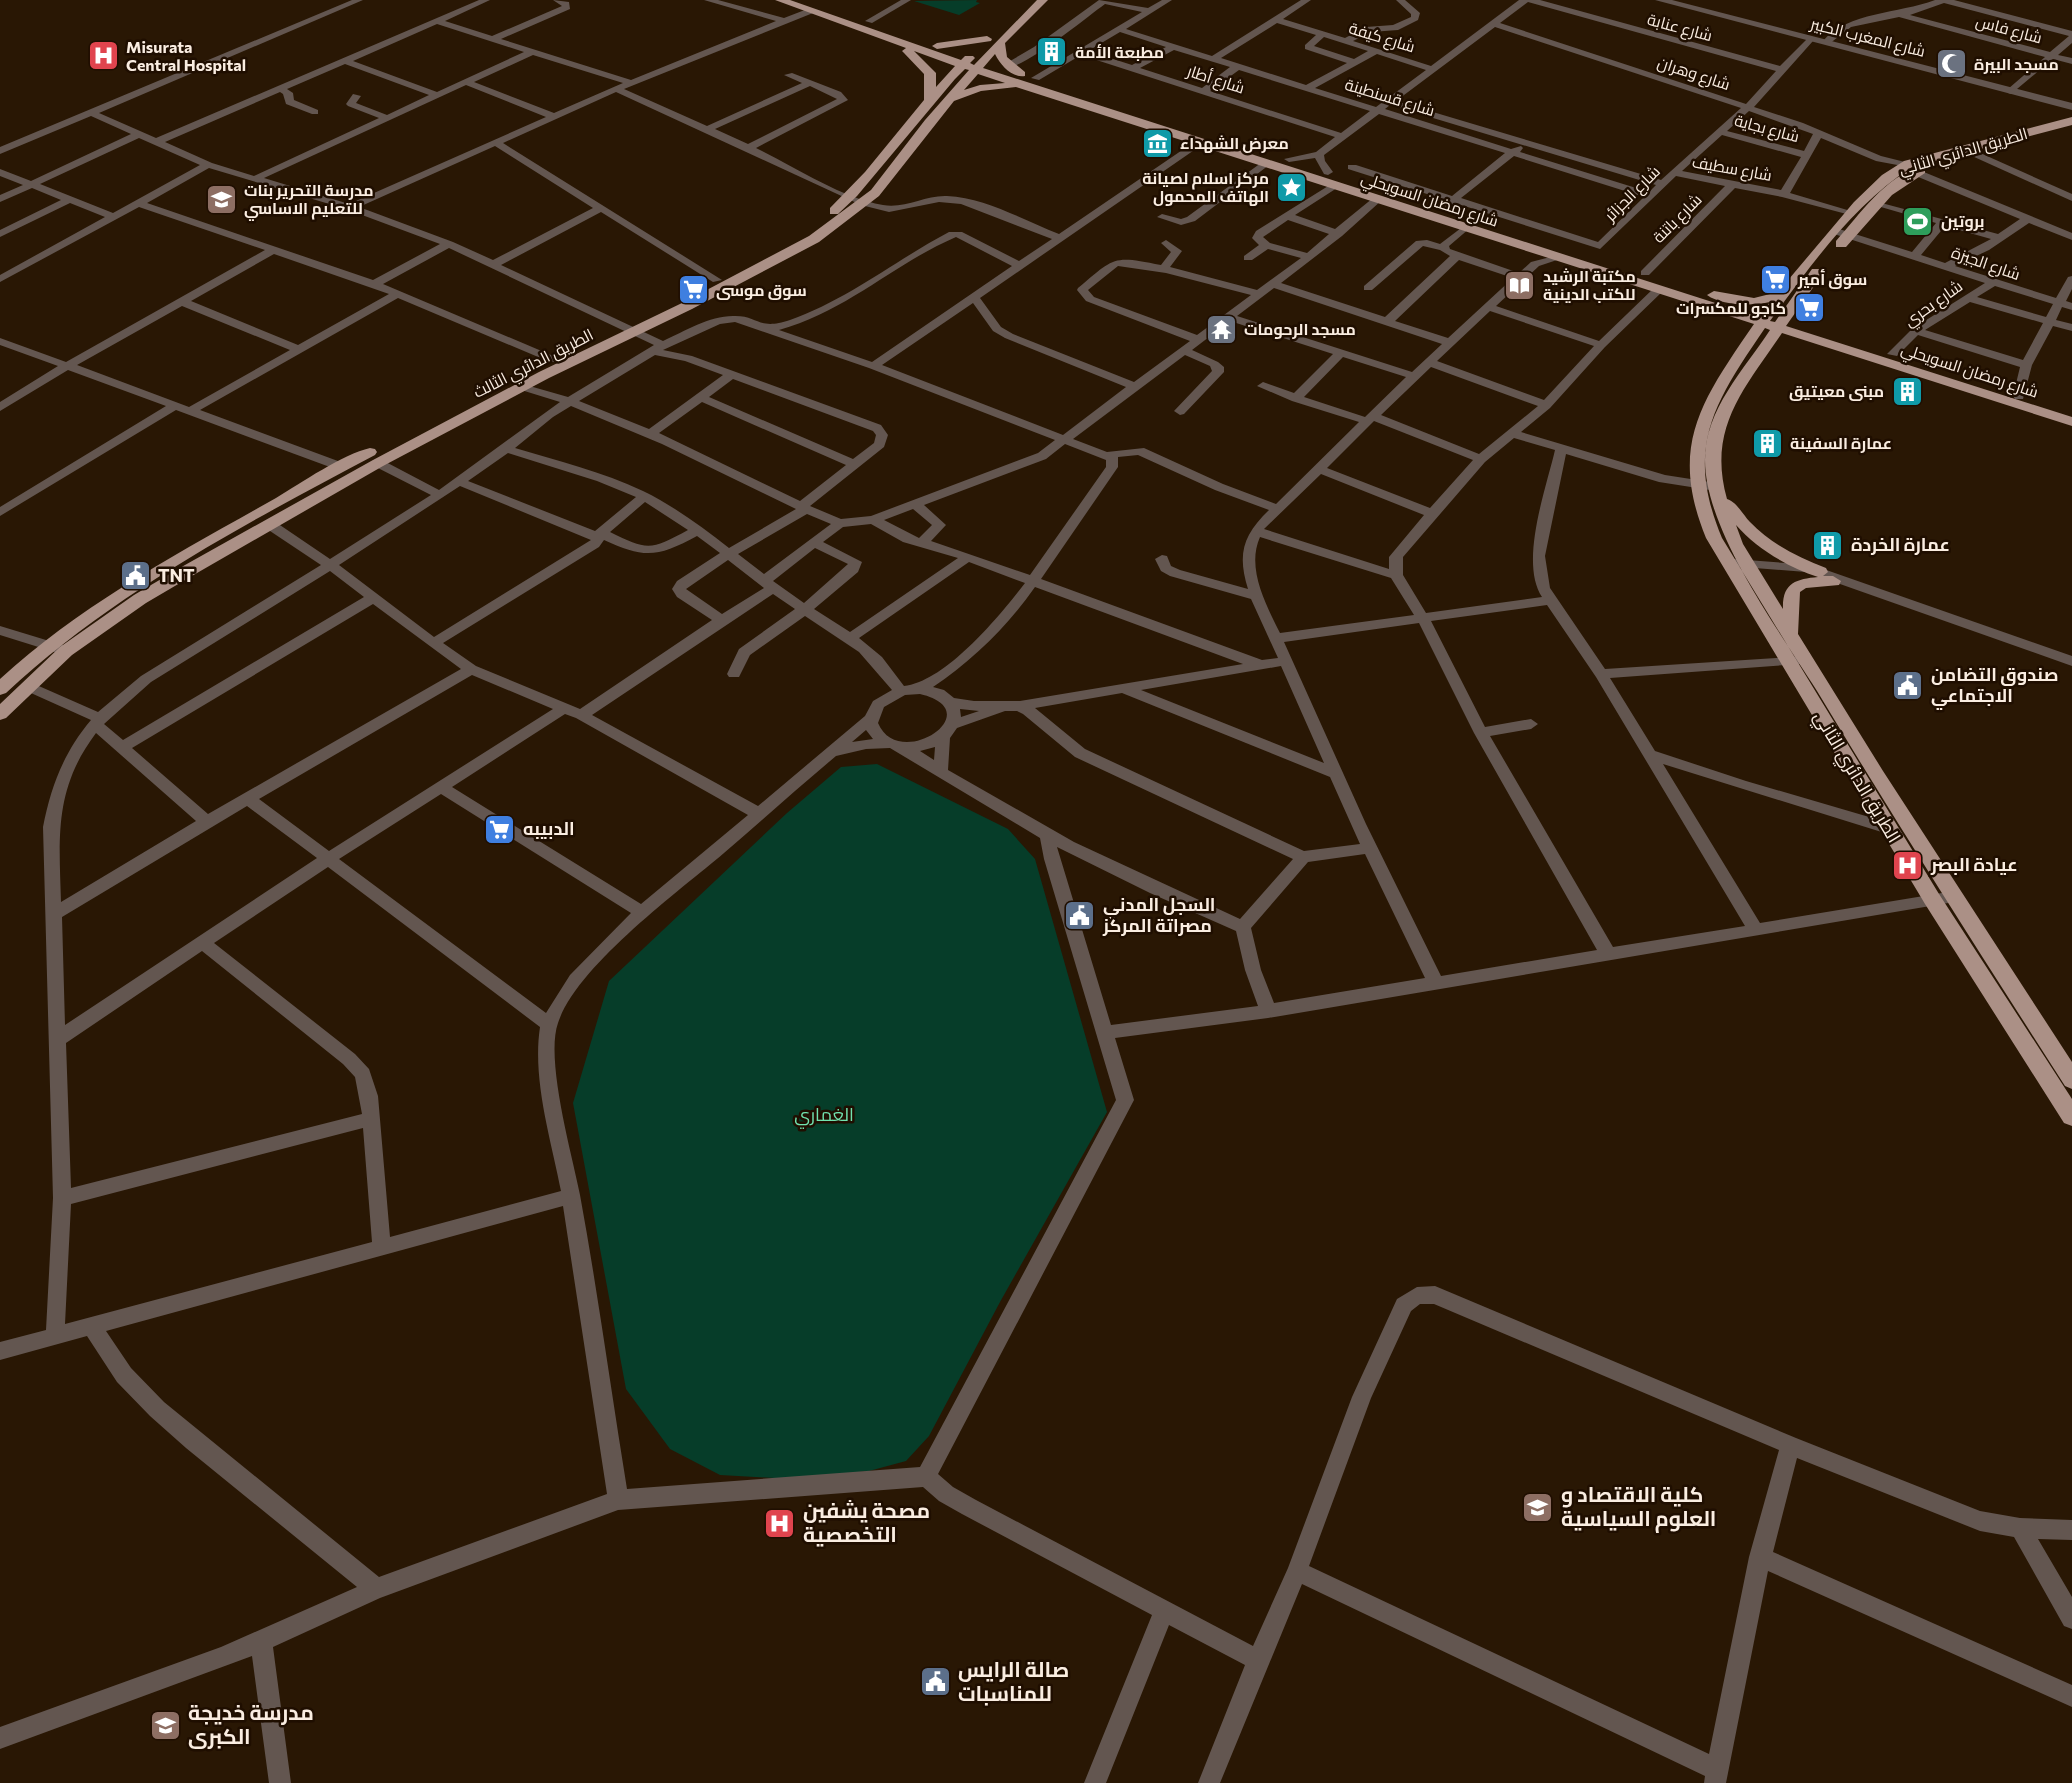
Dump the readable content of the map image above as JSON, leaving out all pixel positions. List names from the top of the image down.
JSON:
{
  "streets": {
    "main road": ["الطريق الدائري الثاني", "شارع رمضان السويحلي", "الطريق الدائري الثالث"],
    "street": [
      "شارع عنابة",
      "شارع فاس",
      "شارع كيفة",
      "شارع المغرب الكبير",
      "شارع وهران",
      "شارع أطار",
      "شارع قسنطينة",
      "شارع بجاية",
      "شارع سطيف",
      "شارع الجزائر",
      "شارع باتنة",
      "شارع الجيزة",
      "شارع بحري"
    ]
  },
  "crossings": [
    ["شارع عنابة", "شارع الجزائر"],
    ["شارع المغرب الكبير", "شارع الجزائر"],
    ["شارع وهران", "شارع سطيف"],
    ["شارع وهران", "شارع الجزائر"],
    ["شارع قسنطينة", "شارع الجزائر"],
    ["شارع بجاية", "شارع سطيف"],
    ["شارع بجاية", "شارع الجزائر"],
    ["الطريق الدائري الثاني", "شارع سطيف"],
    ["الطريق الدائري الثاني", "شارع الجيزة"],
    ["شارع سطيف", "شارع الجزائر"],
    ["شارع سطيف", "شارع باتنة"],
    ["شارع الجزائر", "شارع رمضان السويحلي"],
    ["شارع رمضان السويحلي", "شارع باتنة"],
    ["شارع رمضان السويحلي", "شارع بحري"],
    ["شارع رمضان السويحلي", "الطريق الدائري الثالث"],
    ["شارع الجيزة", "شارع بحري"]
  ],
  "parks": ["الغماري"],
  "places": {
    "building": [
      "مطبعة الأمة",
      "مبنى معيتيق",
      "عمارة السفينة",
      "عمارة الخردة"
    ],
    "hospital": ["Misurata Central Hospital", "عيادة البصر", "مصحة يشفين التخصصية"],
    "mosque": ["مسجد البيرة"],
    "museum": ["معرض الشهداء"],
    "place": ["مركز اسلام لصيانة الهاتف المحمول"],
    "school or university": ["مدرسة التحرير بنات للتعليم الاساسي", "كلية الاقتصاد و العلوم السياسية", "مدرسة خديجة الكبرى"],
    "sports": ["بروتين"],
    "supermarket": [
      "سوق أمير",
      "سوق موسى",
      "كاجو للمكسرات",
      "الدبيبه"
    ],
    "library": ["مكتبة الرشيد للكتب الدينية"],
    "temple": ["مسجد الرحومات"],
    "public building": [
      "TNT",
      "صندوق التضامن الاجتماعي",
      "السجل المدني مصراتة المركز",
      "صالة الرايس للمناسبات"
    ]
  }
}
